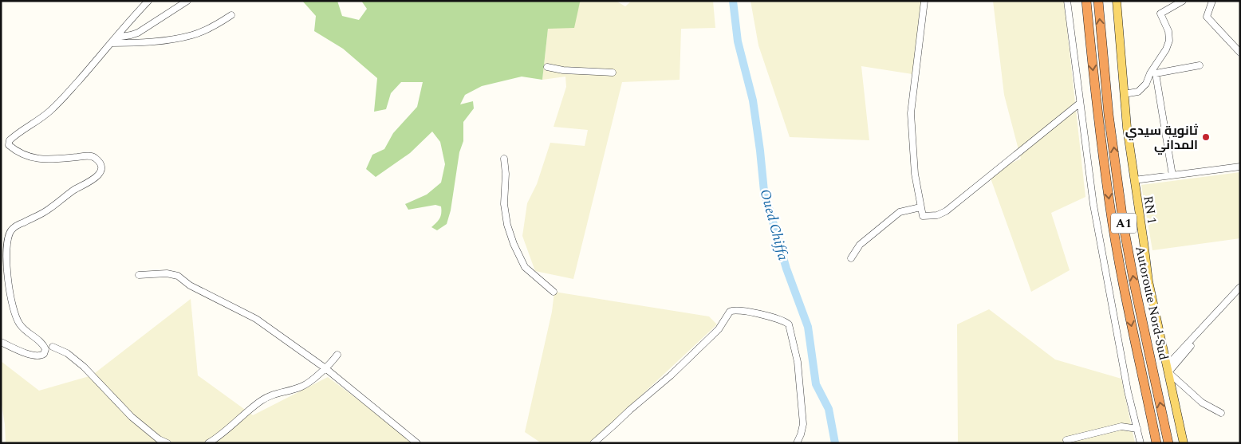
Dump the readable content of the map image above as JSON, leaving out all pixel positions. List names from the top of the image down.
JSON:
{
  "streets": {
    "highway": ["A1", "Autoroute Nord-Sud"],
    "main road": ["RN 1"]
  },
  "water": ["Oued Chiffa"],
  "places": ["ثانوية سيدي المداني"]
}
